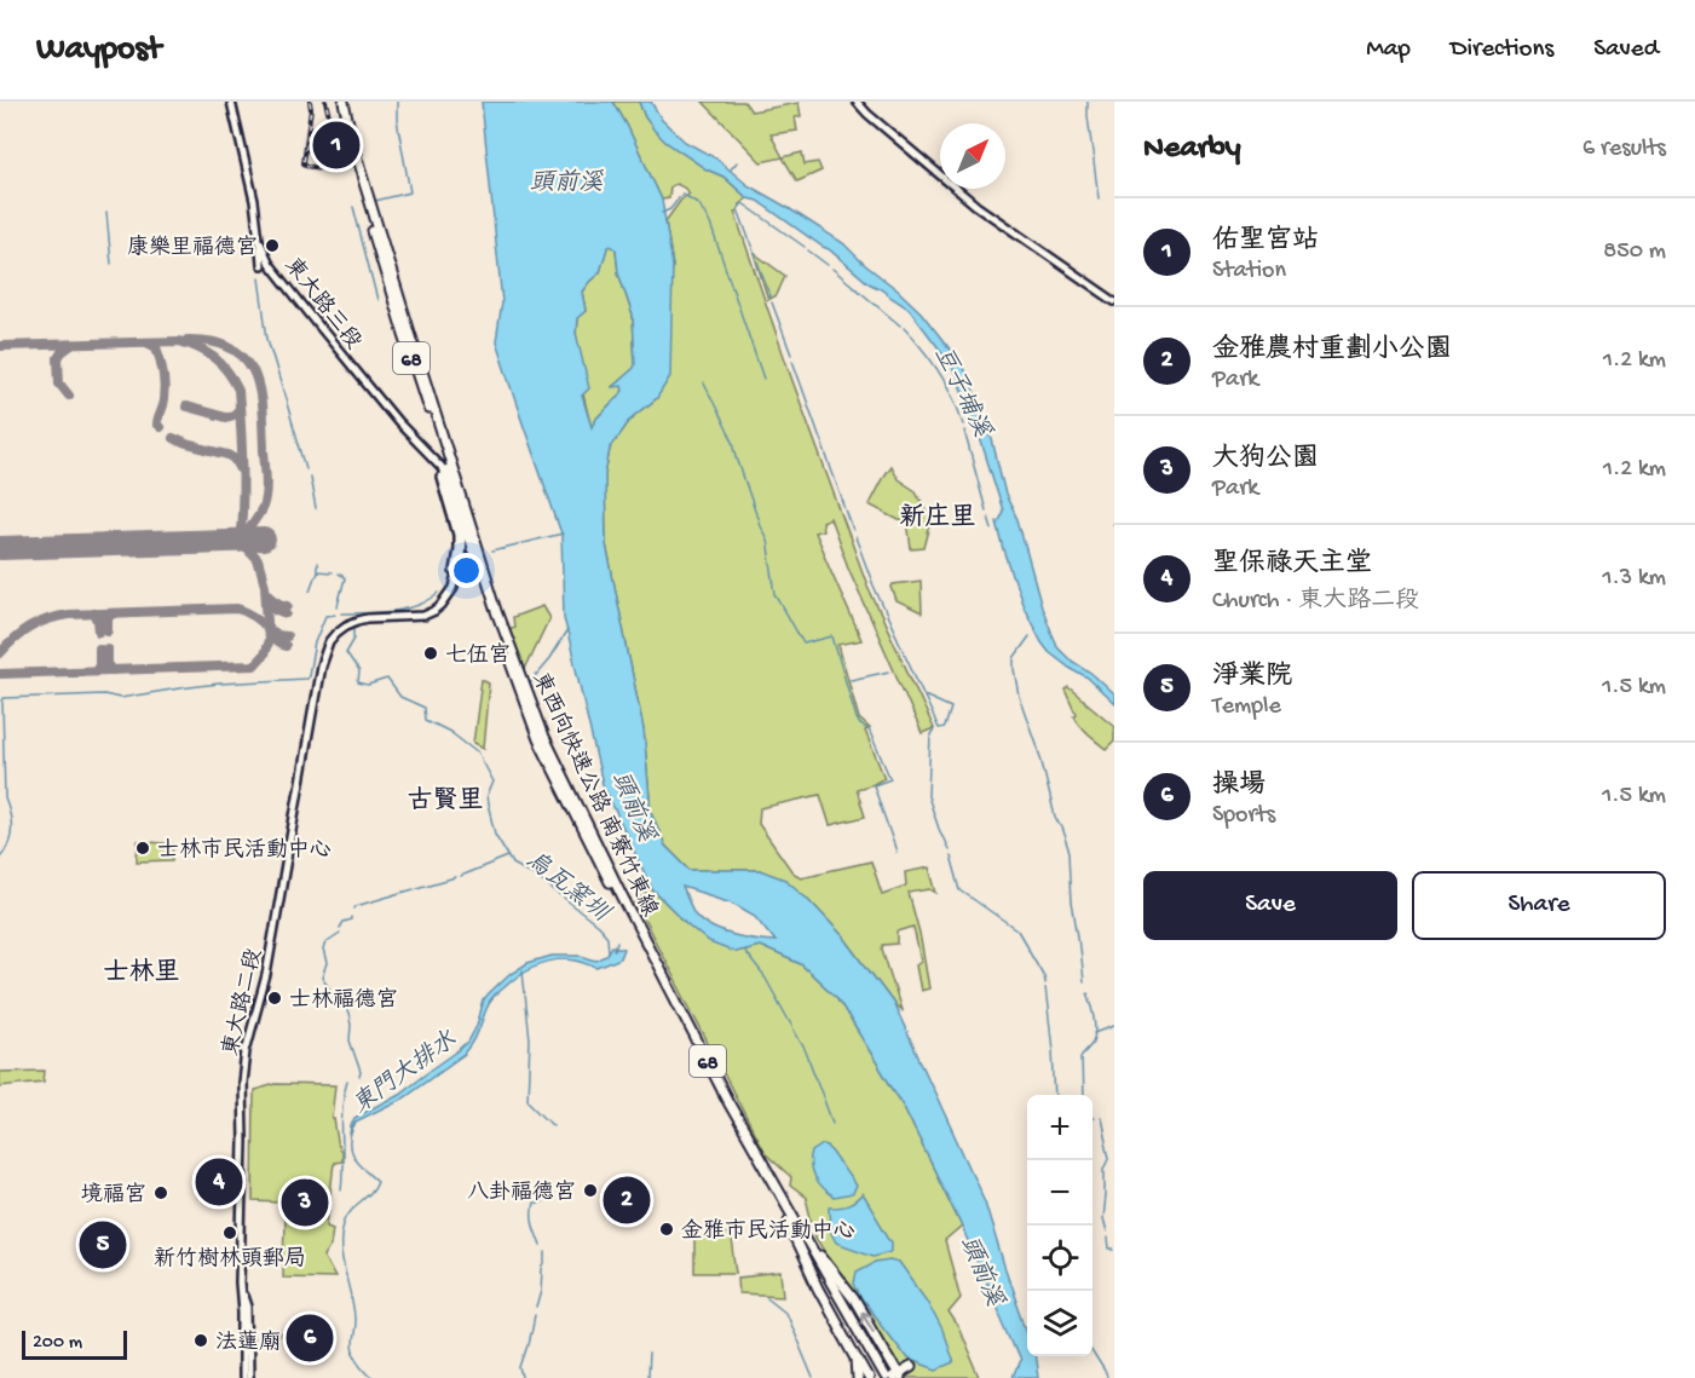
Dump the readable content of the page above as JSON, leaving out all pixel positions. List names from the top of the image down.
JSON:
{
  "streets": {
    "highway": ["68", "東西向快速公路 南寮竹東線"],
    "main road": ["東大路三段", "東大路二段"]
  },
  "crossings": [
    ["東大路三段", "東大路二段"]
  ],
  "districts": ["新庄里", "古賢里", "士林里"],
  "water": [
    "頭前溪",
    "豆子埔溪",
    "烏瓦窯圳",
    "東門大排水"
  ],
  "places": [
    "康樂里福德宮",
    "七伍宮",
    "士林市民活動中心",
    "士林福德宮",
    "八卦福德宮",
    "境福宮",
    "金雅市民活動中心",
    "新竹樹林頭郵局",
    "法蓮廟"
  ],
  "scale_bar": "200 m",
  "north": "top right",
  "page": {
    "header": "Waypost",
    "nav": ["Map", "Directions", "Saved"],
    "heading": ["Nearby", "6 results"],
    "pins": [
      "1",
      "4",
      "2",
      "3",
      "5",
      "6"
    ],
    "list": [
      {
        "mark": "1",
        "name": "佑聖宫站",
        "note": "Station",
        "value": "850 m"
      },
      {
        "mark": "2",
        "name": "金雅農村重劃小公園",
        "note": "Park",
        "value": "1.2 km"
      },
      {
        "mark": "3",
        "name": "大狗公園",
        "note": "Park",
        "value": "1.2 km"
      },
      {
        "mark": "4",
        "name": "聖保祿天主堂",
        "note": "Church · 東大路二段",
        "value": "1.3 km"
      },
      {
        "mark": "5",
        "name": "淨業院",
        "note": "Temple",
        "value": "1.5 km"
      },
      {
        "mark": "6",
        "name": "操場",
        "note": "Sports",
        "value": "1.5 km"
      }
    ],
    "buttons": ["Save", "Share"],
    "map_buttons": ["+", "−"],
    "scale": "200 m"
  }
}
